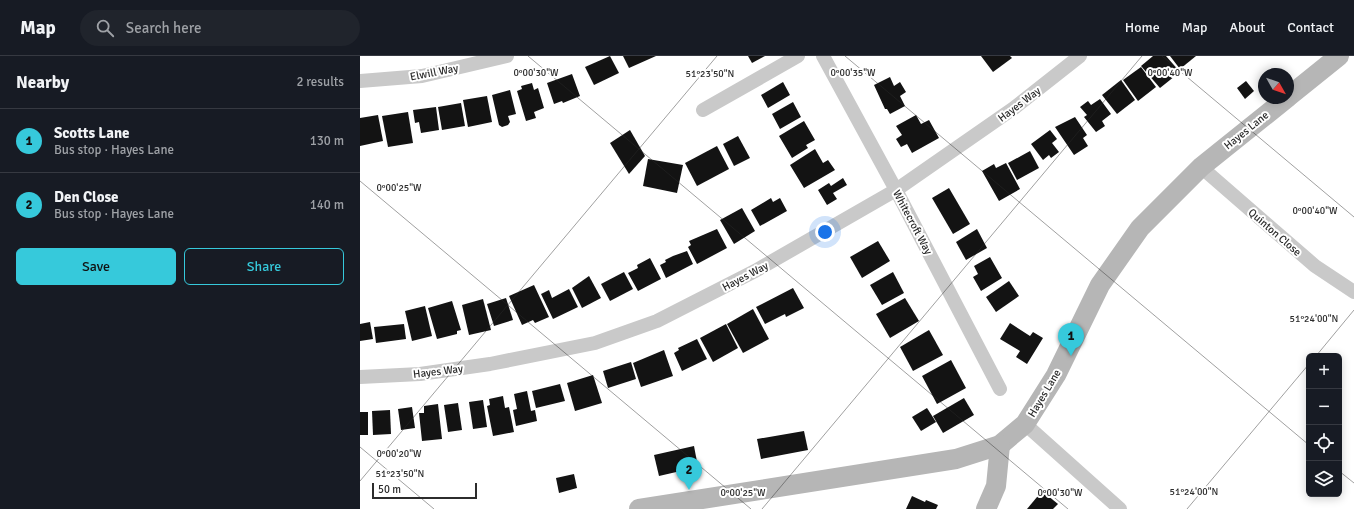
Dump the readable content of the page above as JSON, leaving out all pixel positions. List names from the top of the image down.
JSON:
{
  "streets": {
    "main road": ["Hayes Lane"],
    "street": [
      "Elwill Way",
      "Hayes Way",
      "Whitecroft Way",
      "Quinton Close"
    ]
  },
  "crossings": [
    ["Hayes Way", "Whitecroft Way"],
    ["Hayes Lane", "Quinton Close"]
  ],
  "scale_bar": "50 m",
  "north": "bottom right",
  "page": {
    "header": "Map",
    "search": "Search here",
    "nav": [
      "Home",
      "Map",
      "About",
      "Contact"
    ],
    "heading": ["Nearby", "2 results"],
    "list": [
      {
        "mark": "1",
        "name": "Scotts Lane",
        "note": "Bus stop · Hayes Lane",
        "value": "130 m"
      },
      {
        "mark": "2",
        "name": "Den Close",
        "note": "Bus stop · Hayes Lane",
        "value": "140 m"
      }
    ],
    "buttons": ["Save", "Share"],
    "pins": ["1", "2"],
    "map_buttons": ["+", "−"],
    "scale": "50 m"
  },
  "coordinates": [
    "0°00'30\"W",
    "0°00'35\"W",
    "0°00'40\"W",
    "51°23'50\"N",
    "0°00'25\"W",
    "51°24'00\"N",
    "0°00'20\"W"
  ]
}
